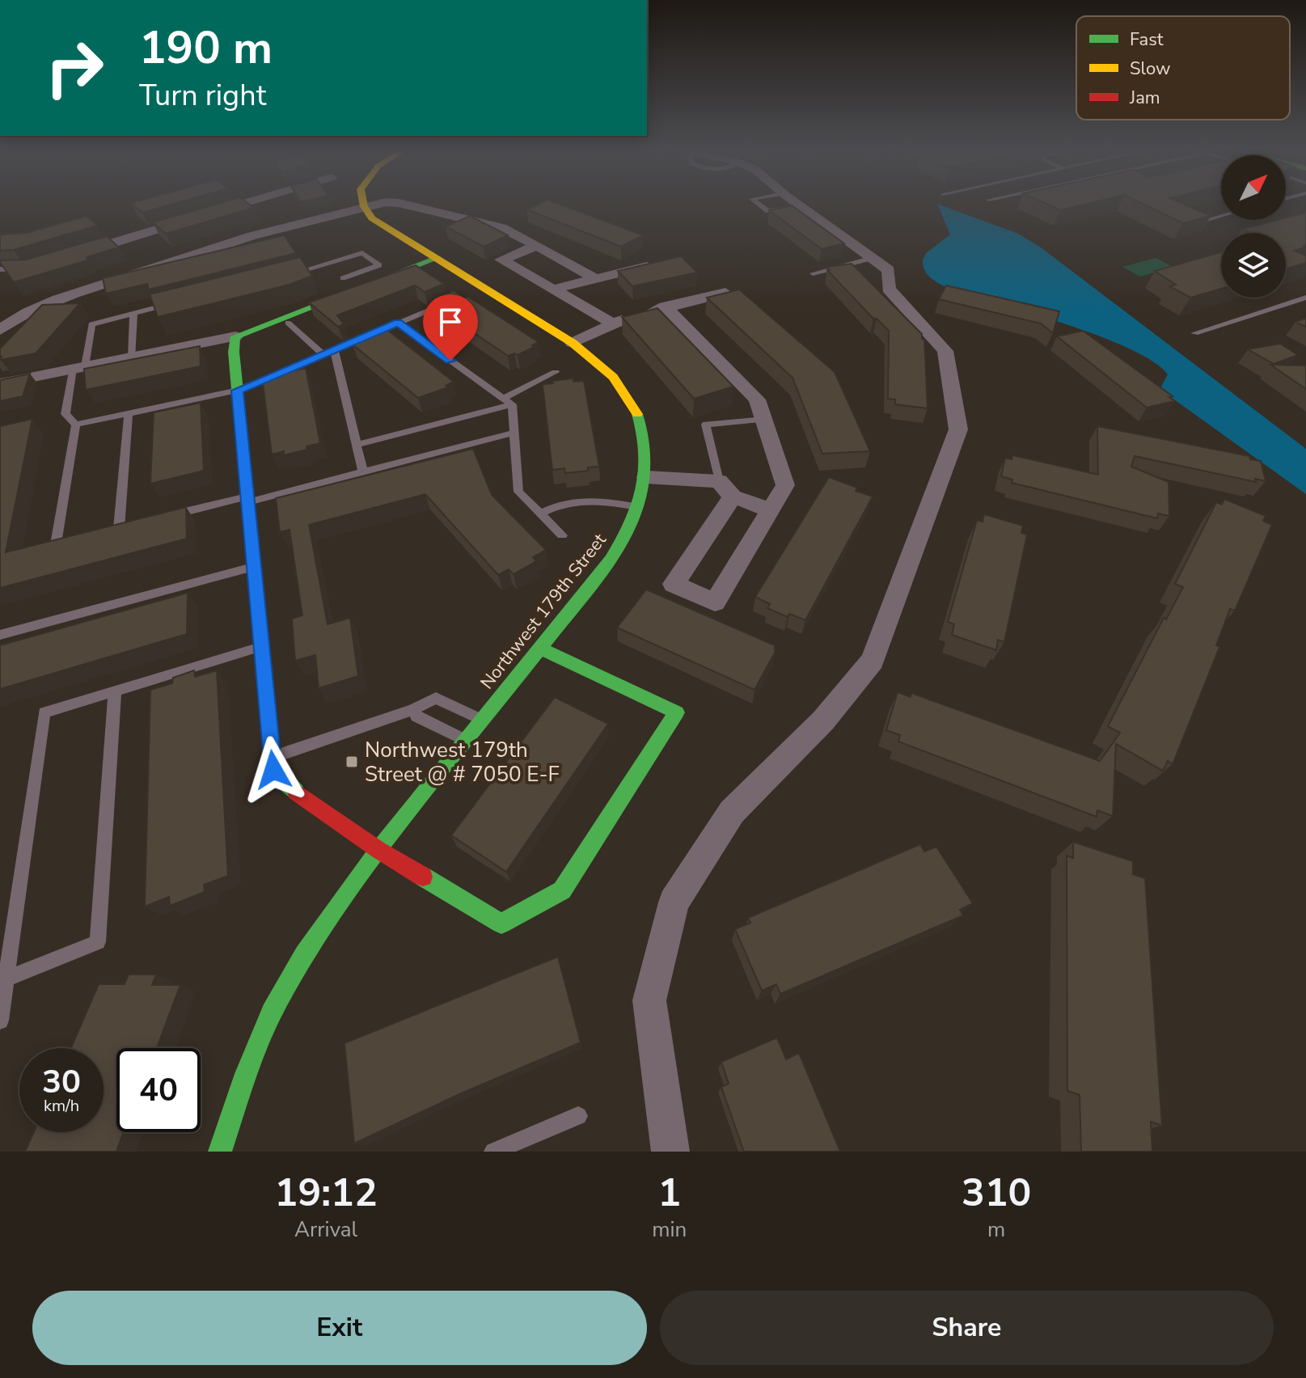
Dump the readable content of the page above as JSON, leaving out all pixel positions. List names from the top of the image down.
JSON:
{
  "streets": {
    "street": ["Northwest 179th Street"]
  },
  "places": {
    "transit": ["Northwest 179th Street @ # 7050 E-F"]
  },
  "legend": ["Fast", "Slow", "Jam"],
  "north": "top right",
  "page": {
    "turn": ["190 m", "Turn right"],
    "speed": "30 km/h",
    "limit": "40",
    "eta": [
      "19:12",
      "Arrival",
      "1",
      "min",
      "310",
      "m"
    ],
    "buttons": ["Exit", "Share"]
  }
}
